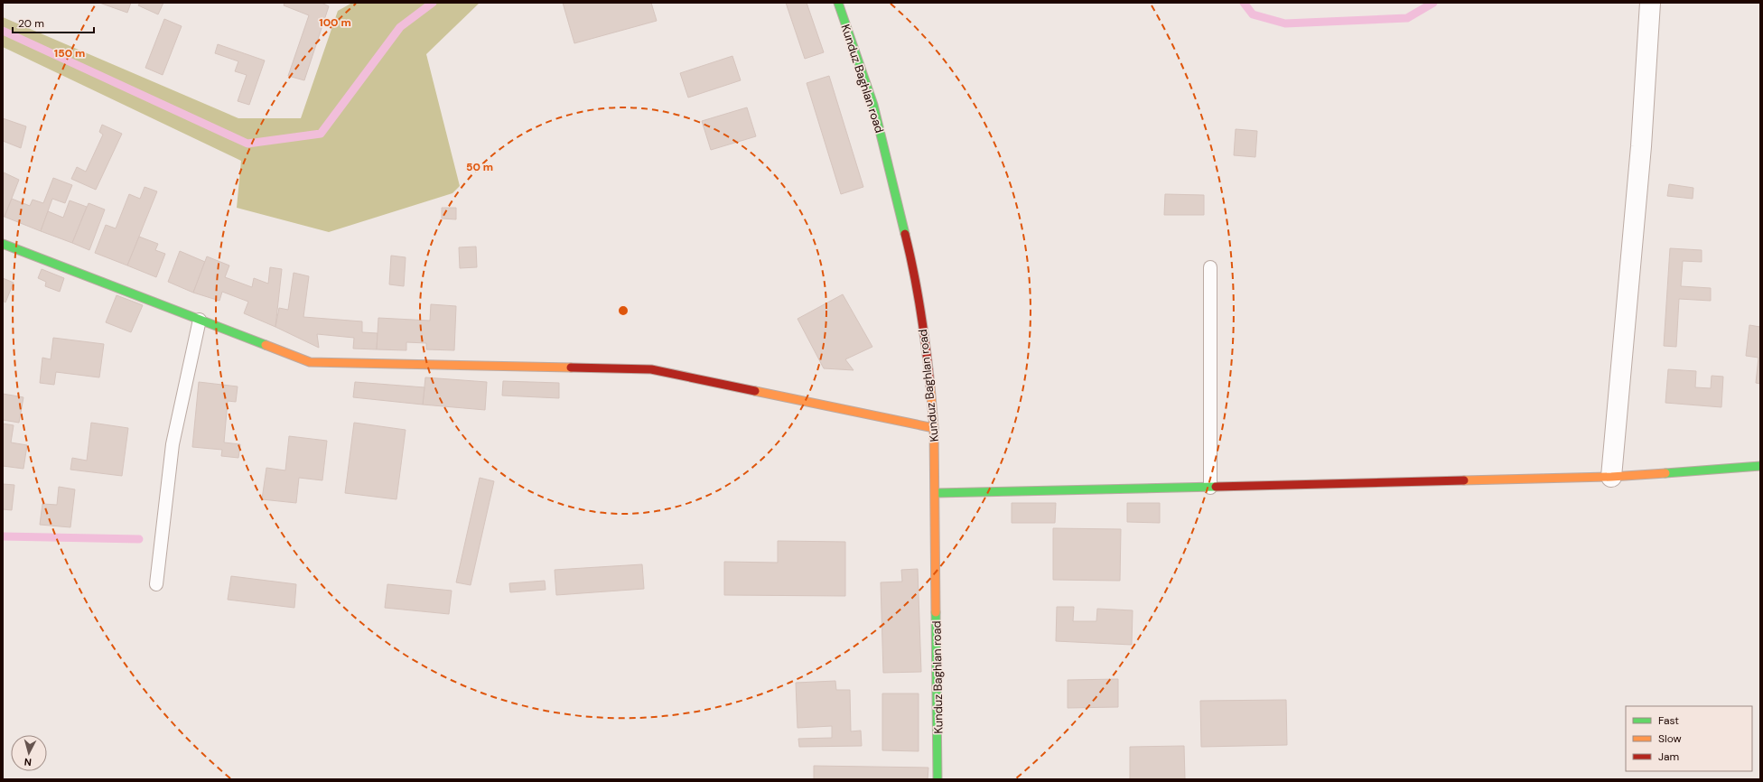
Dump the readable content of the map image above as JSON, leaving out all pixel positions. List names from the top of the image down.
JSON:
{
  "streets": {
    "main road": ["Kunduz Baghlan road"]
  },
  "legend": ["Fast", "Slow", "Jam"],
  "scale_bar": "20 m",
  "north": "bottom",
  "rings": ["100 m", "150 m", "50 m"]
}
